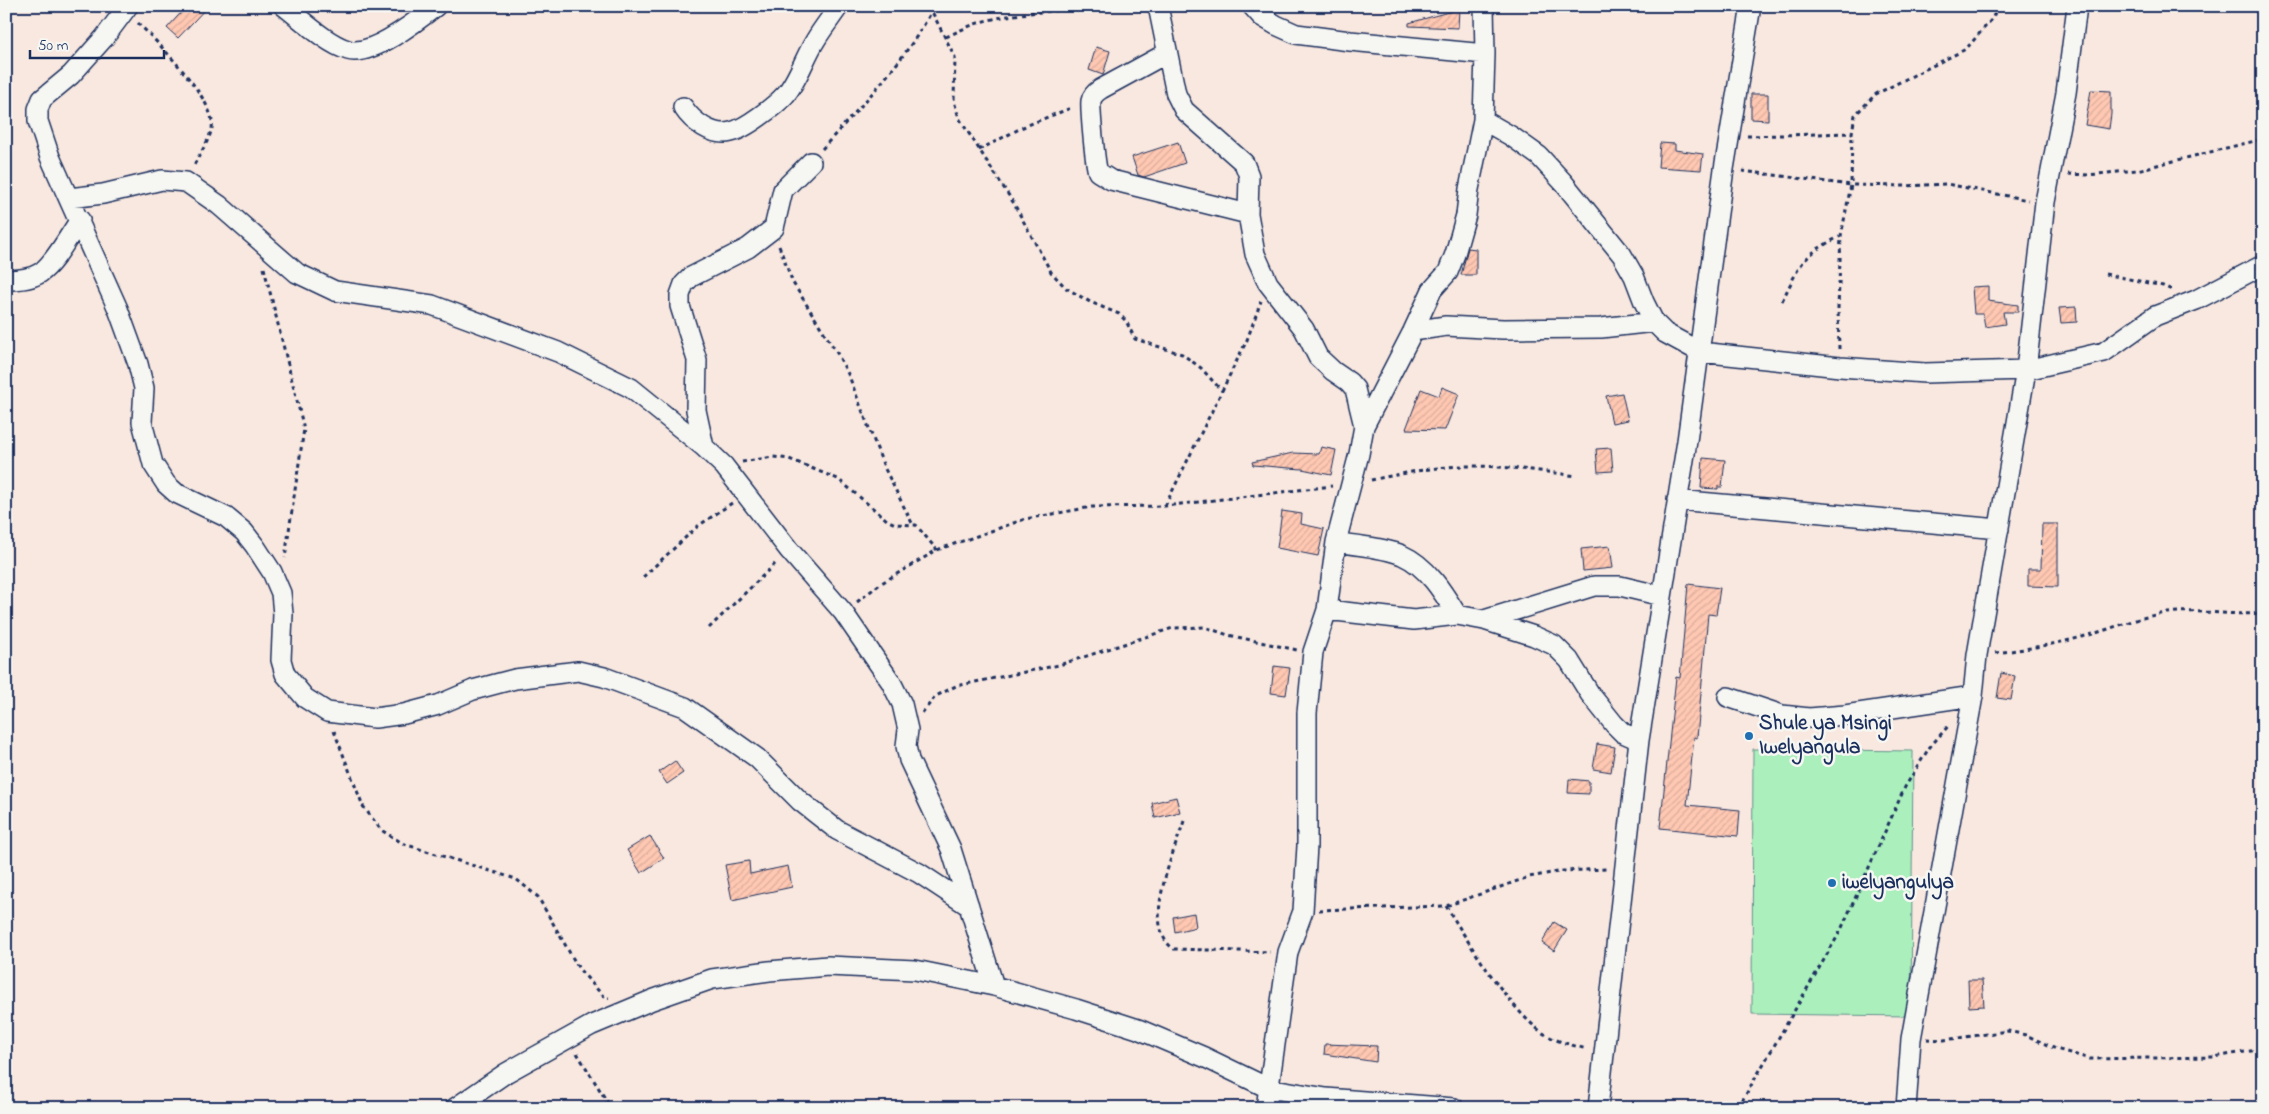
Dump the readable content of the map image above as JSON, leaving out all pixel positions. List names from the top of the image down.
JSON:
{
  "places": ["Shule ya Msingi Iwelyangula", "iwelyangulya"],
  "scale_bar": "50 m"
}
